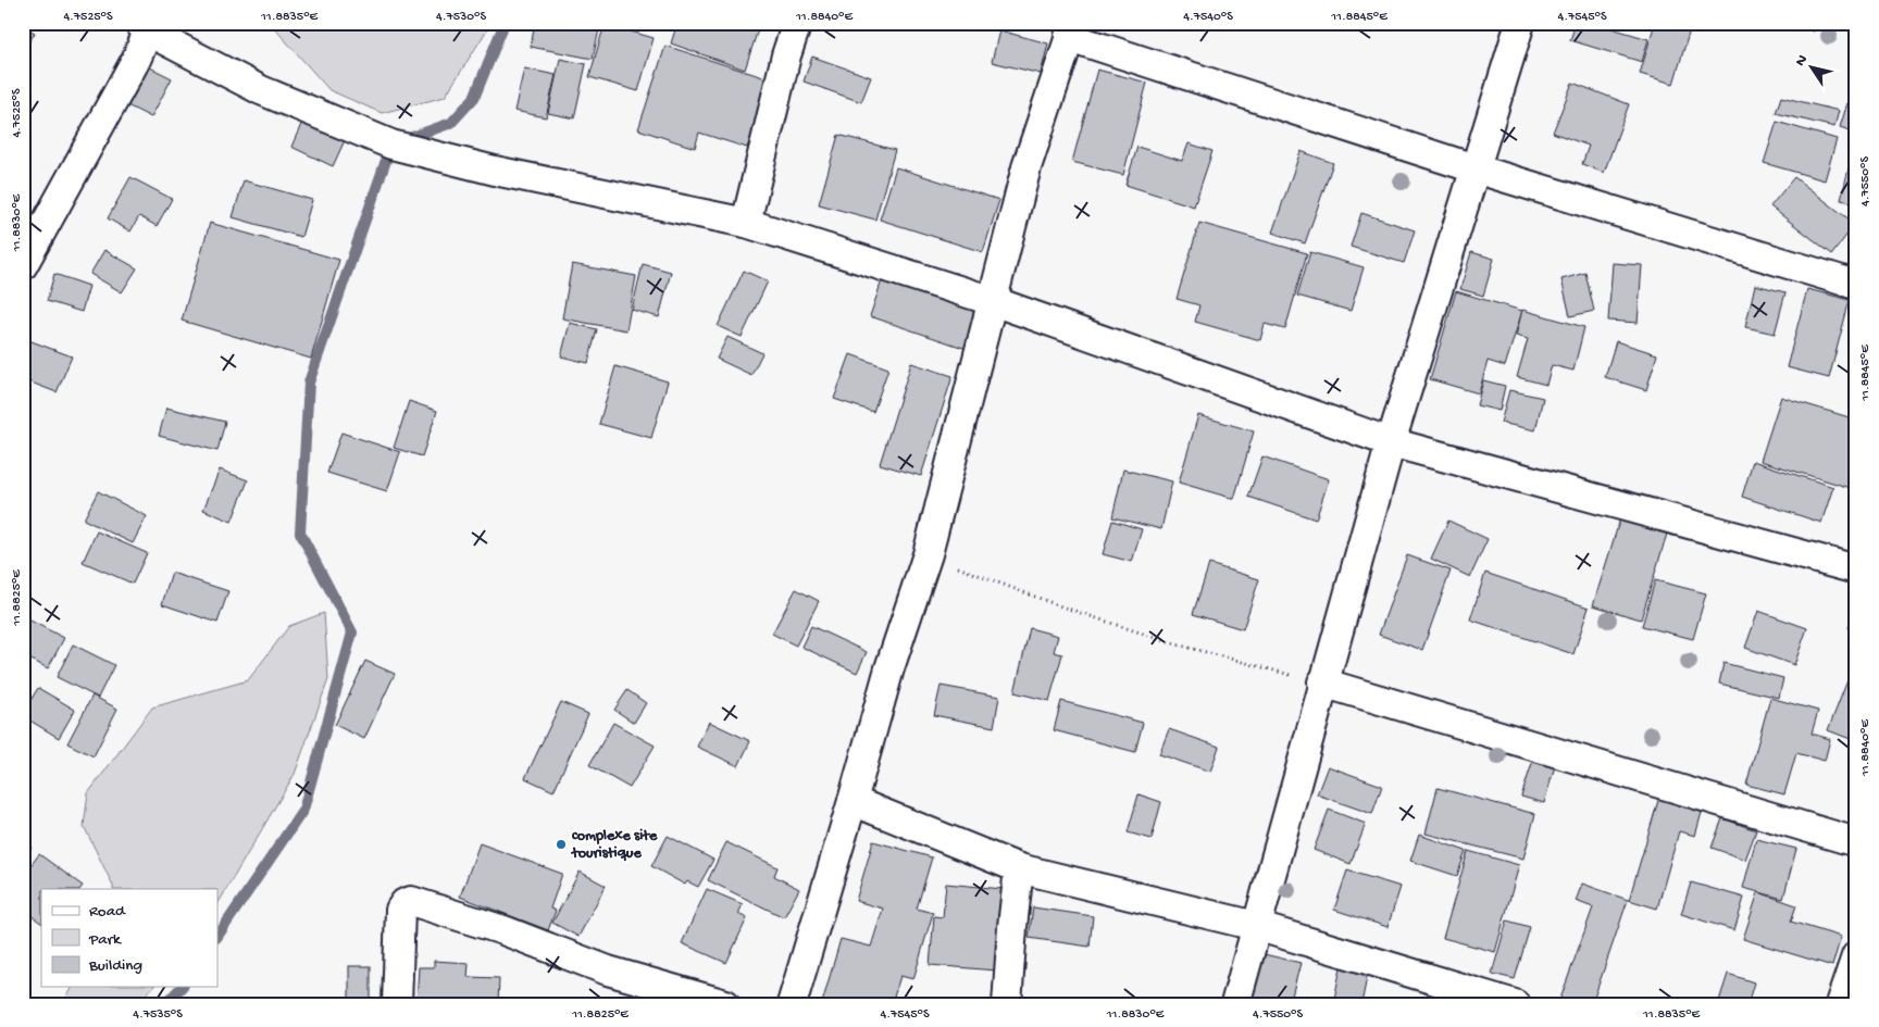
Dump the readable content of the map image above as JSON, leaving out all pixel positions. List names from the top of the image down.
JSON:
{
  "places": ["complexe site touristique"],
  "legend": ["Road", "Park", "Building"],
  "north": "top left",
  "coordinates": [
    "4.7525°S",
    "11.8835°E",
    "4.7530°S",
    "11.8840°E",
    "4.7540°S",
    "11.8845°E",
    "4.7545°S",
    "4.7550°S",
    "11.8830°E",
    "11.8825°E",
    "4.7535°S"
  ]
}
